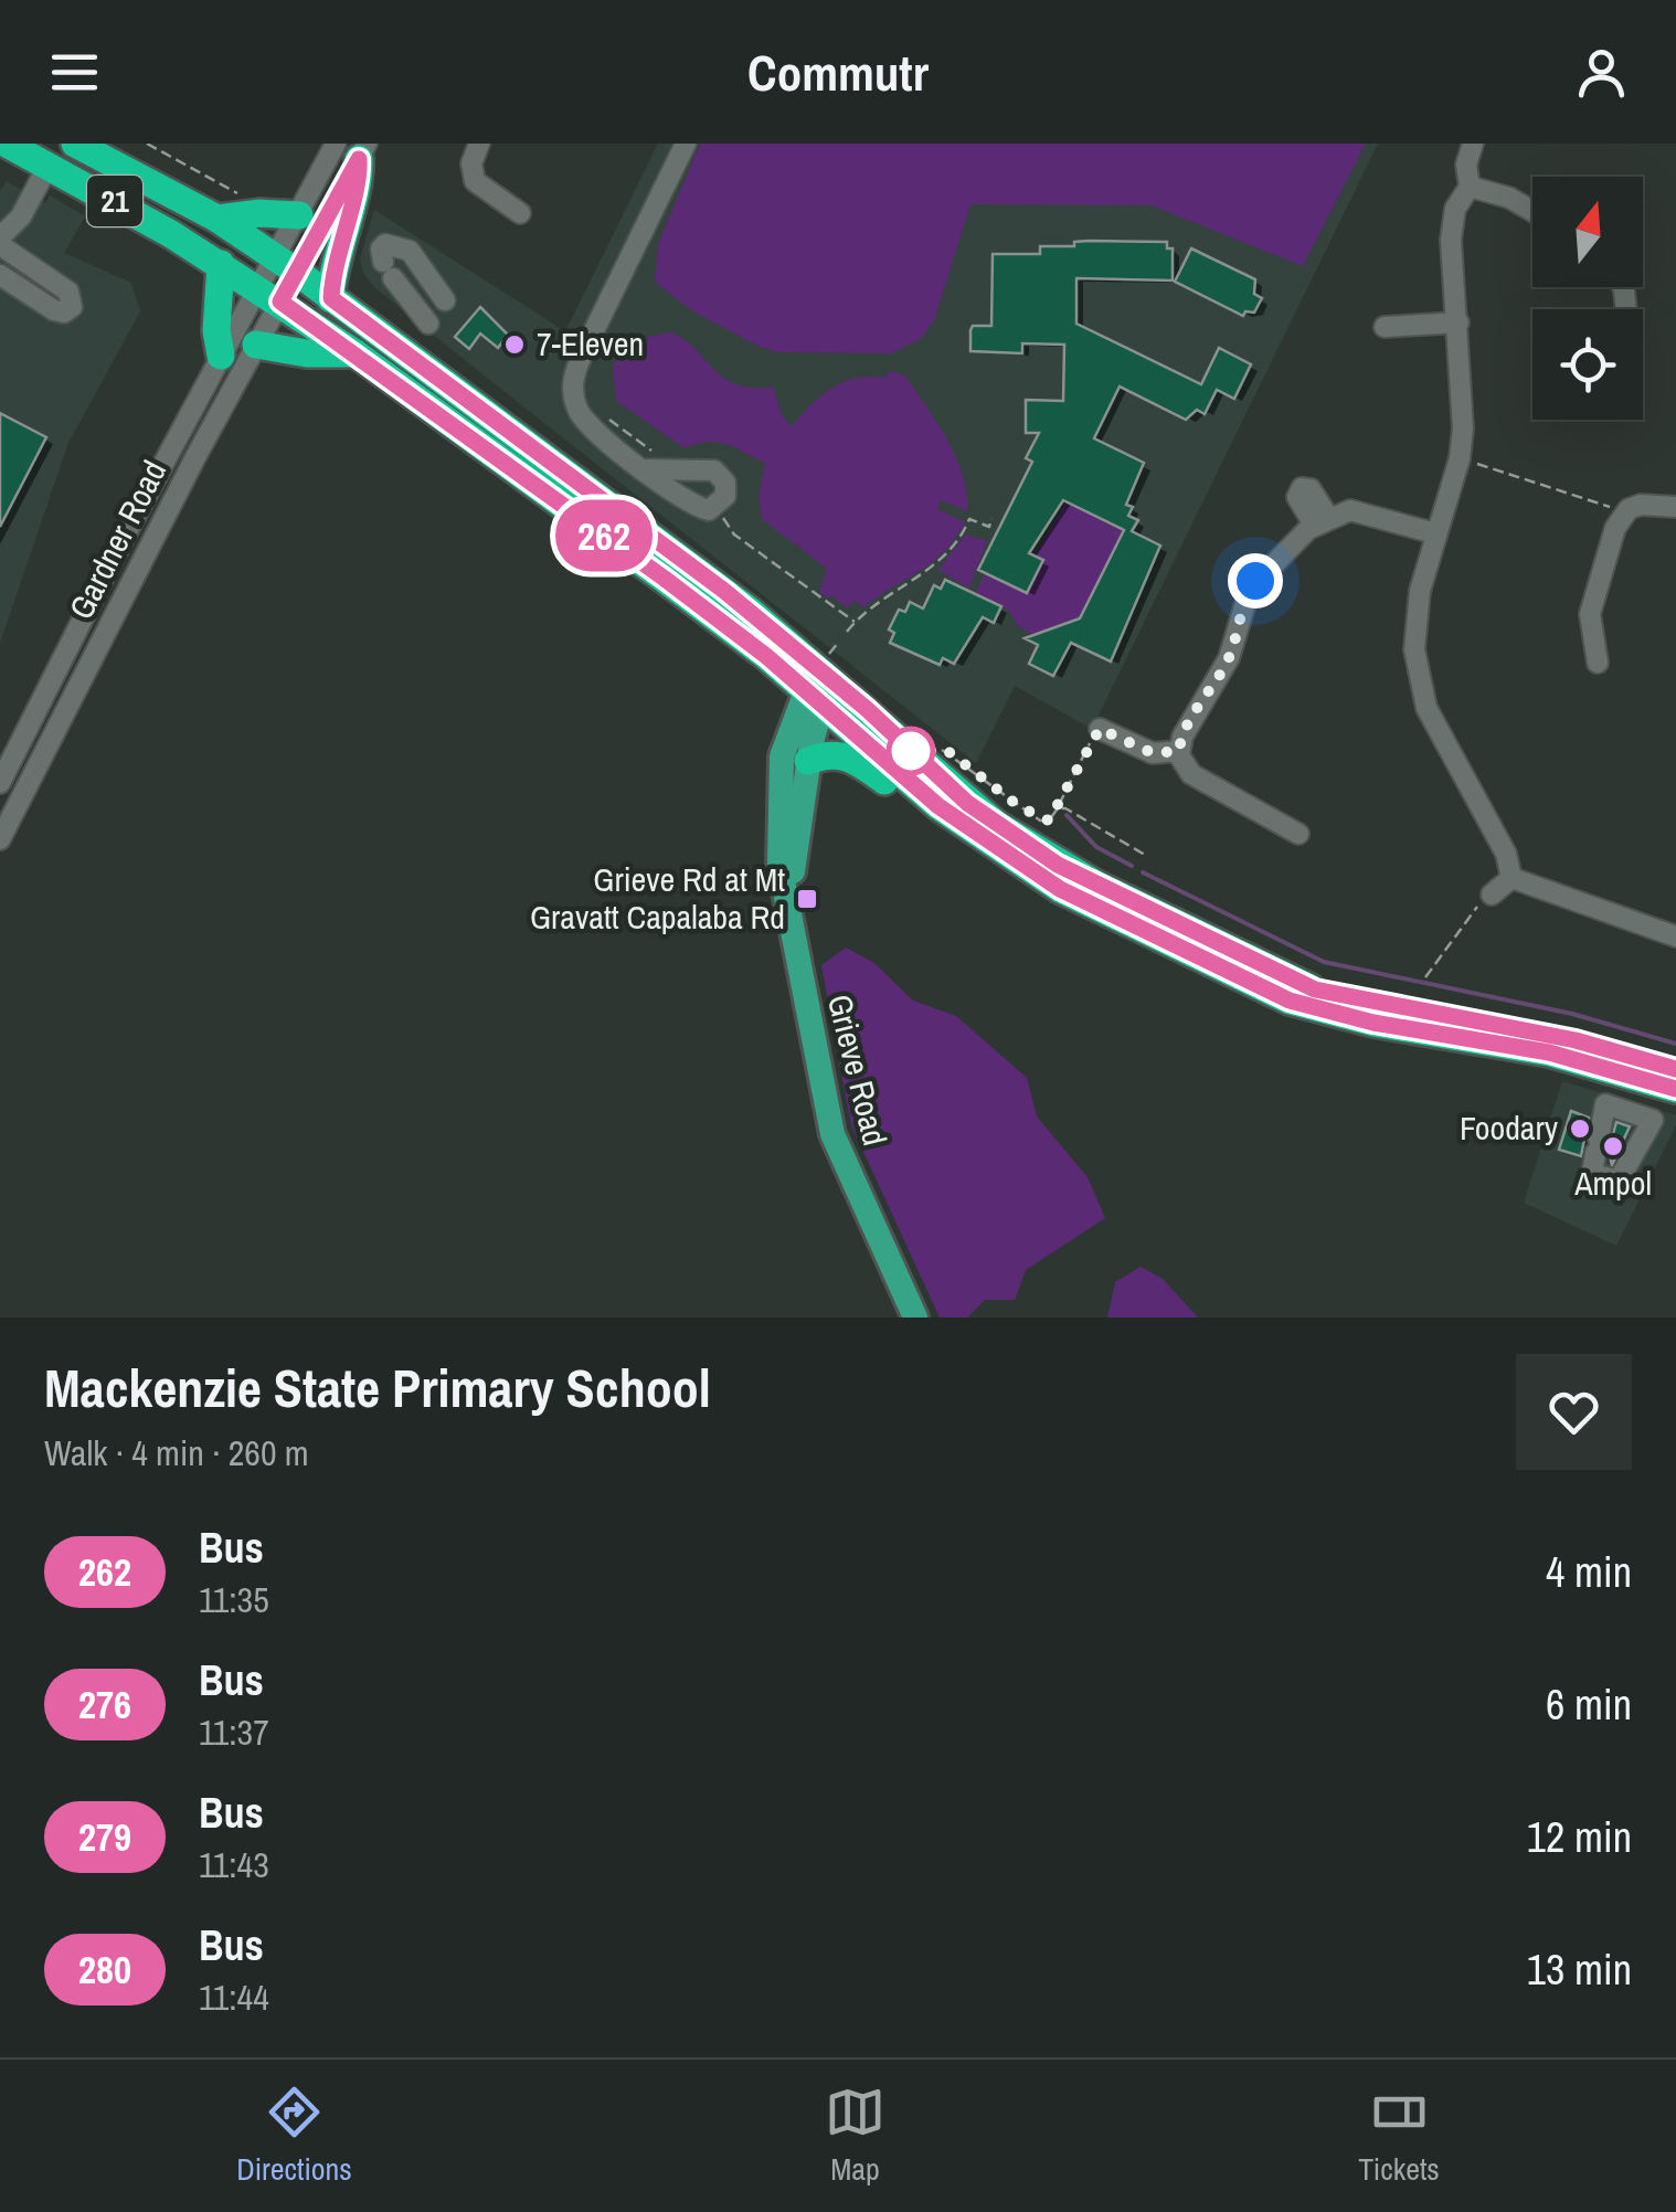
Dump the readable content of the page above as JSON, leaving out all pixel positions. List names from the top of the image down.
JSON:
{
  "streets": {
    "highway": ["21"],
    "main road": ["Grieve Road"],
    "street": ["Gardner Road"]
  },
  "crossings": [
    ["21", "Gardner Road"],
    ["21", "Grieve Road"]
  ],
  "places": {
    "other": ["7-Eleven", "Foodary", "Ampol"],
    "transit": ["Grieve Rd at Mt Gravatt Capalaba Rd"]
  },
  "lines": ["bus line 262"],
  "north": "top",
  "page": {
    "header": "Commutr",
    "on_map": "262",
    "heading": ["Mackenzie State Primary School", "Walk · 4 min · 260 m"],
    "list": [
      {
        "mark": "262",
        "name": "Bus",
        "note": "11:35",
        "value": "4 min"
      },
      {
        "mark": "276",
        "name": "Bus",
        "note": "11:37",
        "value": "6 min"
      },
      {
        "mark": "279",
        "name": "Bus",
        "note": "11:43",
        "value": "12 min"
      },
      {
        "mark": "280",
        "name": "Bus",
        "note": "11:44",
        "value": "13 min"
      }
    ],
    "tabs": ["Directions", "Map", "Tickets"]
  }
}
